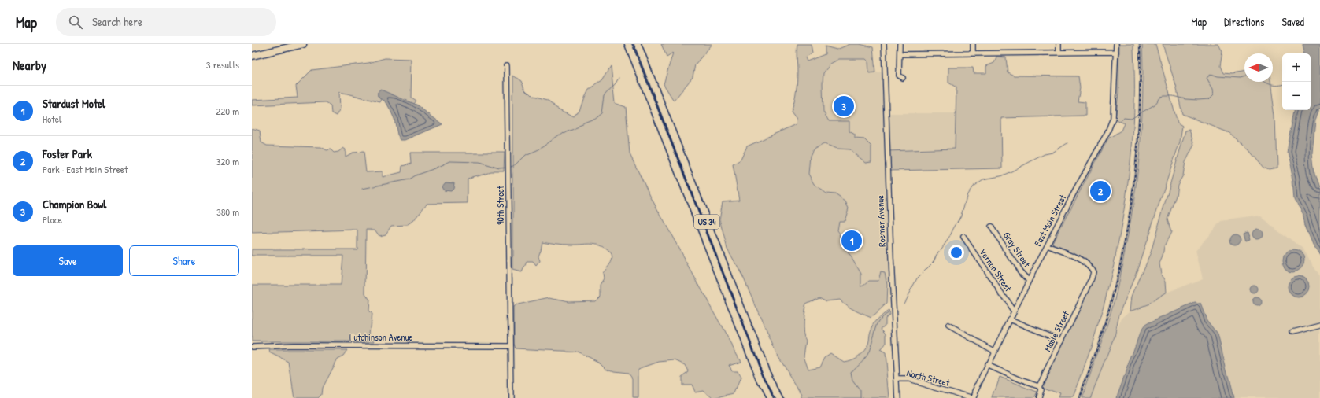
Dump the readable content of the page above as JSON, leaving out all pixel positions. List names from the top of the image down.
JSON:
{
  "streets": {
    "highway": ["US 34"],
    "street": [
      "90th Street",
      "East Main Street",
      "Roemer Avenue",
      "Gray Street",
      "Vernon Street",
      "Mable Street",
      "Hutchinson Avenue",
      "North Street"
    ]
  },
  "crossings": [
    ["90th Street", "Hutchinson Avenue"],
    ["East Main Street", "Gray Street"],
    ["East Main Street", "Vernon Street"],
    ["East Main Street", "Mable Street"],
    ["East Main Street", "North Street"],
    ["Roemer Avenue", "North Street"]
  ],
  "north": "left",
  "page": {
    "header": "Map",
    "search": "Search here",
    "nav": ["Map", "Directions", "Saved"],
    "heading": ["Nearby", "3 results"],
    "map_buttons": ["+", "−"],
    "list": [
      {
        "mark": "1",
        "name": "Stardust Motel",
        "note": "Hotel",
        "value": "220 m"
      },
      {
        "mark": "2",
        "name": "Foster Park",
        "note": "Park · East Main Street",
        "value": "320 m"
      },
      {
        "mark": "3",
        "name": "Champion Bowl",
        "note": "Place",
        "value": "380 m"
      }
    ],
    "pins": ["3", "2", "1"],
    "buttons": ["Save", "Share"]
  }
}
